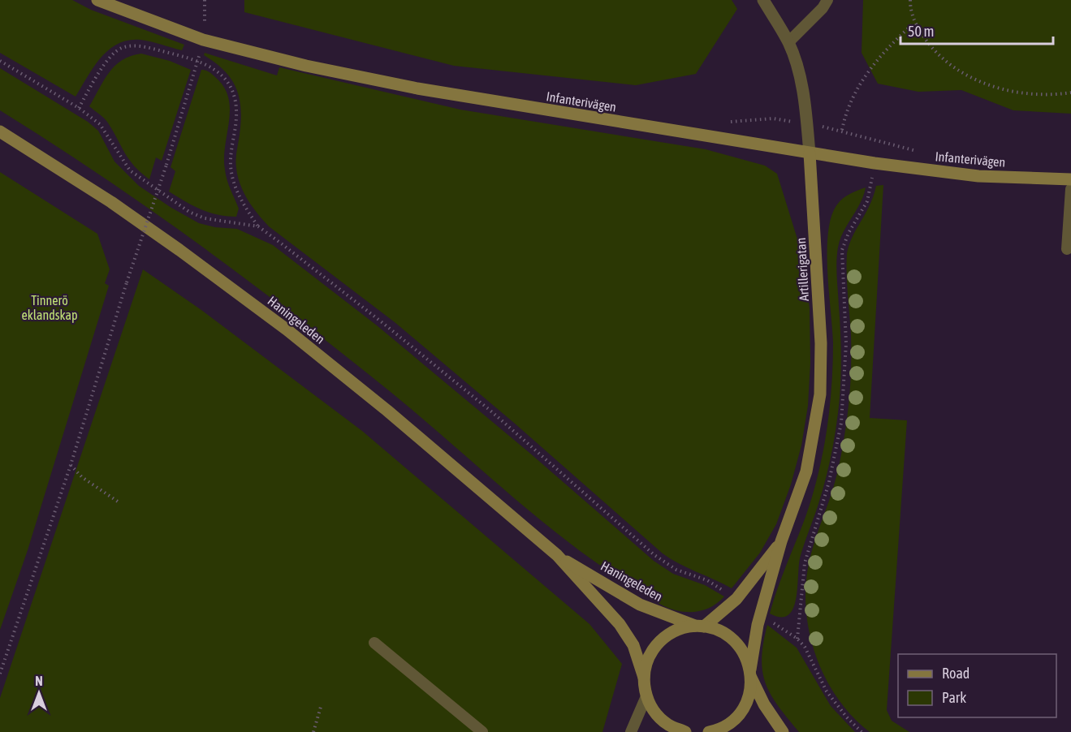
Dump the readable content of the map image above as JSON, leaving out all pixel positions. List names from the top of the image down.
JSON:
{
  "streets": {
    "street": ["Infanterivägen", "Artillerigatan", "Haningeleden"]
  },
  "crossings": [
    ["Infanterivägen", "Artillerigatan"],
    ["Artillerigatan", "Haningeleden"]
  ],
  "parks": ["Tinnerö eklandskap"],
  "legend": ["Road", "Park"],
  "scale_bar": "50 m",
  "north": "top"
}
